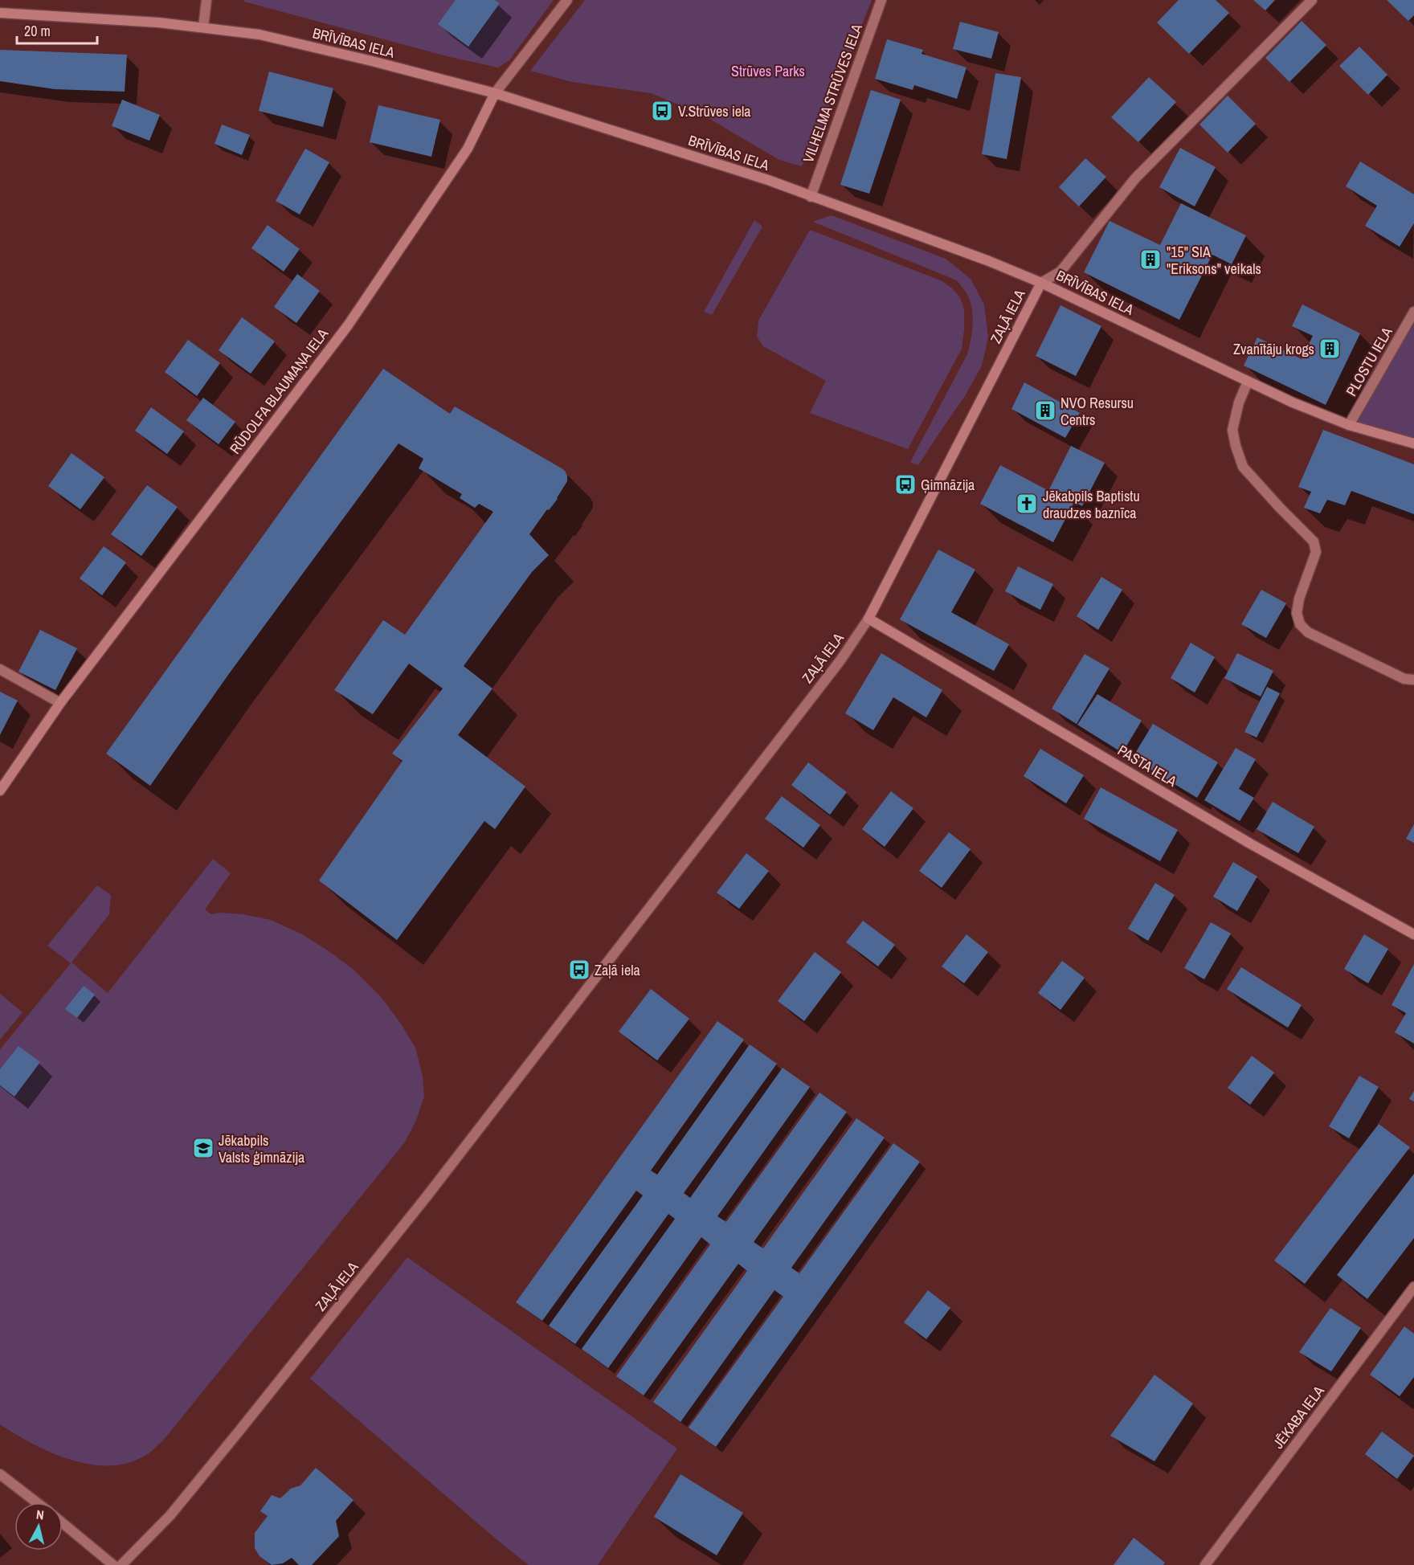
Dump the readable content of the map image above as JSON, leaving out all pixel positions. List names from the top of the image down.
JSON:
{
  "streets": {
    "main road": [
      "BRĪVĪBAS IELA",
      "ZAĻĀ IELA",
      "RŪDOLFA BLAUMAŅA IELA",
      "PASTA IELA"
    ],
    "street": ["VILHELMA STRŪVES IELA", "PLOSTU IELA", "JĒKABA IELA"]
  },
  "crossings": [
    ["BRĪVĪBAS IELA", "VILHELMA STRŪVES IELA"],
    ["BRĪVĪBAS IELA", "ZAĻĀ IELA"],
    ["BRĪVĪBAS IELA", "PLOSTU IELA"],
    ["BRĪVĪBAS IELA", "RŪDOLFA BLAUMAŅA IELA"],
    ["ZAĻĀ IELA", "PASTA IELA"]
  ],
  "parks": ["Strūves Parks"],
  "places": {
    "bus stop": ["V.Strūves iela", "Ģimnāzija", "Zaļā iela"],
    "building": ["\"15\" SIA \"Eriksons\" veikals", "Zvanītāju krogs", "NVO Resursu Centrs"],
    "church": ["Jēkabpils Baptistu draudzes baznīca"],
    "school or university": ["Jēkabpils Valsts ģimnāzija"]
  },
  "scale_bar": "20 m",
  "north": "top"
}
